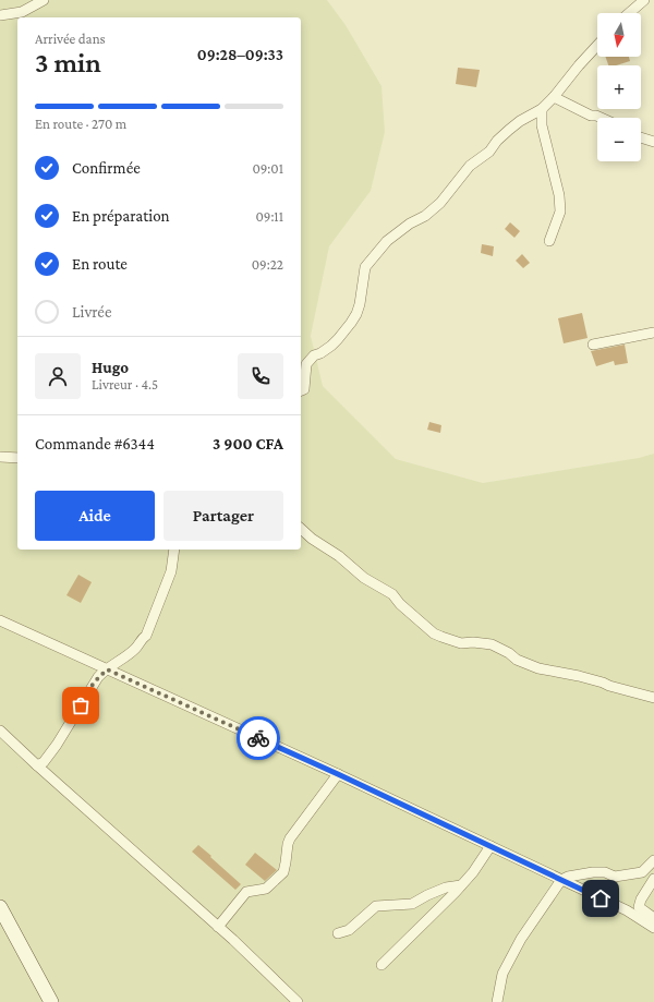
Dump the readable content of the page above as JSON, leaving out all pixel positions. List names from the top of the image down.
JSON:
{
  "north": "bottom",
  "page": {
    "map_buttons": ["+", "−"],
    "heading": ["3 min", "Arrivée dans", "09:28–09:33"],
    "panel": [
      "Hugo",
      "Livreur · 4.5",
      "Commande #6344",
      "3 900 CFA"
    ],
    "bar": "En route · 270 m",
    "list": [
      ["Confirmée", "09:01"],
      ["En préparation", "09:11"],
      ["En route", "09:22"],
      "Livrée"
    ],
    "buttons": ["Aide", "Partager"]
  }
}
